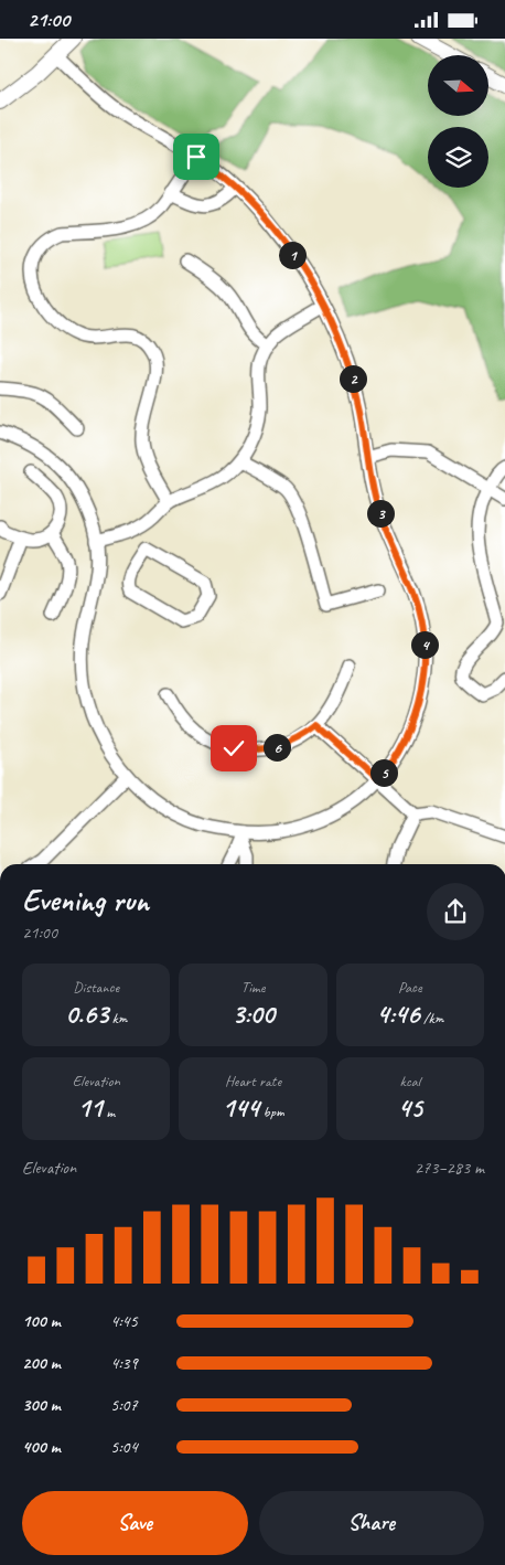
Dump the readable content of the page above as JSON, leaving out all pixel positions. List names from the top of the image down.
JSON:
{
  "north": "right",
  "page": {
    "status": "21:00",
    "pins": [
      "1",
      "2",
      "3",
      "4",
      "6",
      "5"
    ],
    "heading": ["Evening run", "21:00"],
    "stats": [
      ["Distance", "0.63 km"],
      ["Time", "3:00"],
      ["Pace", "4:46 /km"],
      ["Elevation", "11 m"],
      ["Heart rate", "144 bpm"],
      ["kcal", "45"]
    ],
    "chart": ["Elevation", "273–283 m"],
    "list": [
      {
        "name": "100 m",
        "note": "4:45"
      },
      {
        "name": "200 m",
        "note": "4:39"
      },
      {
        "name": "300 m",
        "note": "5:07"
      },
      {
        "name": "400 m",
        "note": "5:04"
      }
    ],
    "buttons": ["Save", "Share"]
  }
}
